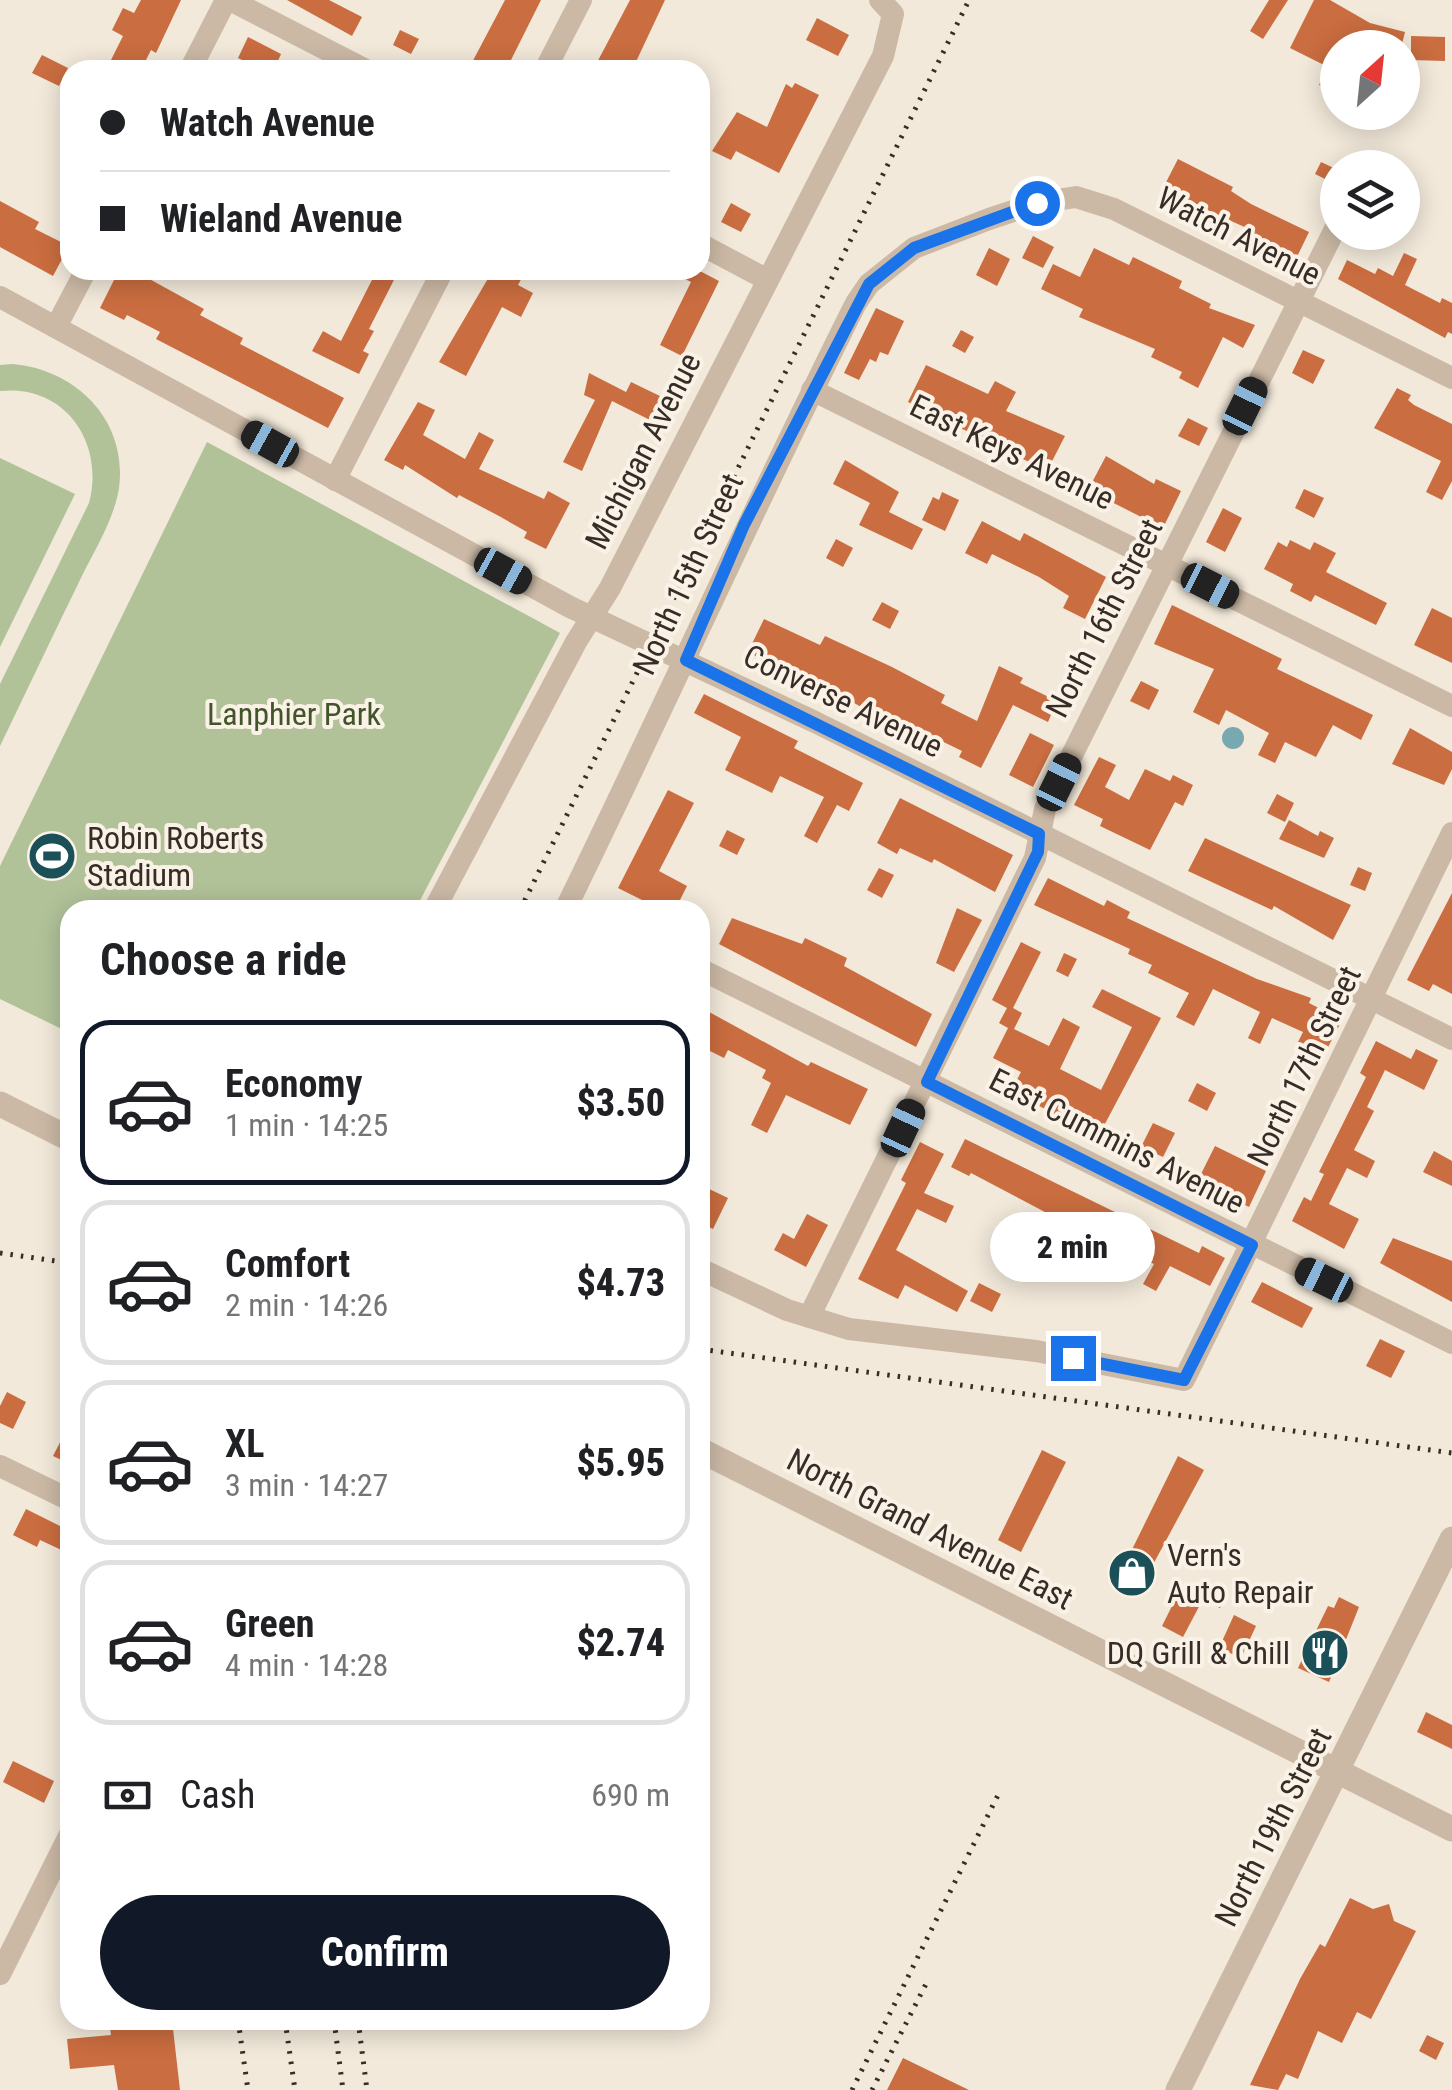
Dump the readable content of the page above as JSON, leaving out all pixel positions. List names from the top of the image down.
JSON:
{
  "streets": {
    "street": [
      "Watch Avenue",
      "Michigan Avenue",
      "East Keys Avenue",
      "North 15th Street",
      "North 16th Street",
      "Converse Avenue",
      "North 17th Street",
      "East Cummins Avenue",
      "North Grand Avenue East",
      "North 19th Street"
    ]
  },
  "crossings": [
    ["Watch Avenue", "North 15th Street"],
    ["Watch Avenue", "North 16th Street"],
    ["Michigan Avenue", "Converse Avenue"],
    ["East Keys Avenue", "North 15th Street"],
    ["East Keys Avenue", "North 16th Street"],
    ["North 15th Street", "Converse Avenue"],
    ["North 16th Street", "Converse Avenue"],
    ["North 16th Street", "North 17th Street"],
    ["North 16th Street", "East Cummins Avenue"],
    ["Converse Avenue", "North 17th Street"],
    ["North 17th Street", "East Cummins Avenue"],
    ["North Grand Avenue East", "North 19th Street"]
  ],
  "parks": ["Lanphier Park"],
  "places": {
    "sports": ["Robin Roberts Stadium"],
    "shop": ["Vern's Auto Repair"],
    "restaurant": ["DQ Grill & Chill"]
  },
  "north": "top right",
  "page": {
    "banner": ["Watch Avenue", "Wieland Avenue"],
    "heading": "Choose a ride",
    "list": [
      {
        "name": "Economy",
        "note": "1 min · 14:25",
        "value": "$3.50"
      },
      {
        "name": "Comfort",
        "note": "2 min · 14:26",
        "value": "$4.73"
      },
      {
        "name": "XL",
        "note": "3 min · 14:27",
        "value": "$5.95"
      },
      {
        "name": "Green",
        "note": "4 min · 14:28",
        "value": "$2.74"
      }
    ],
    "bubble": "2 min",
    "pay": ["Cash", "690 m"],
    "buttons": "Confirm"
  }
}
